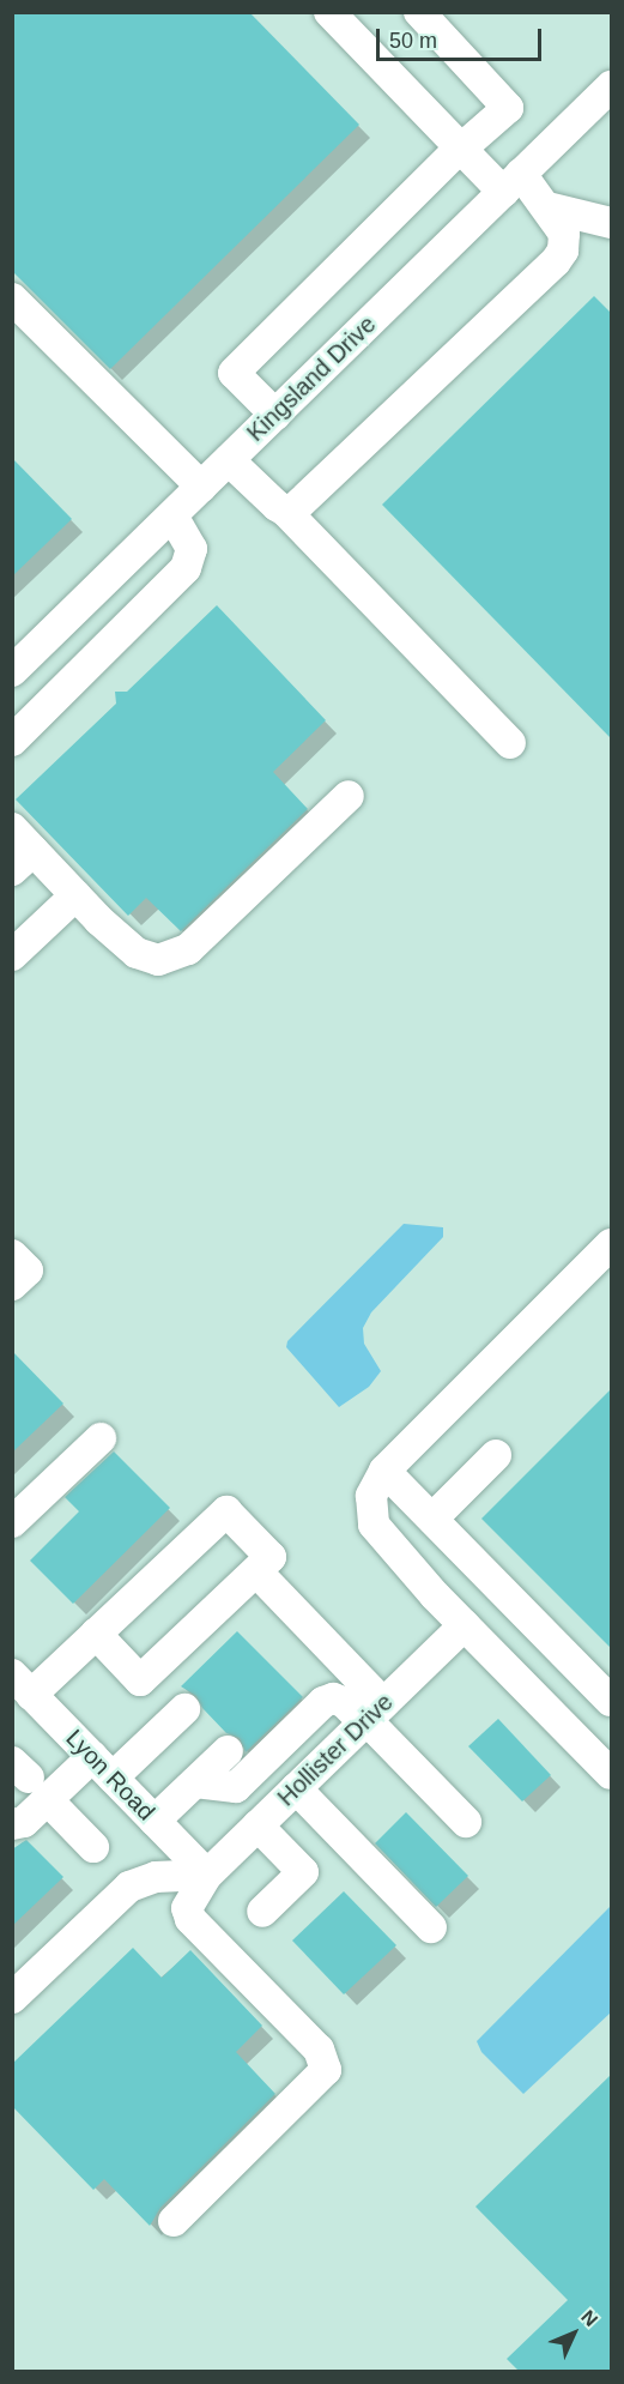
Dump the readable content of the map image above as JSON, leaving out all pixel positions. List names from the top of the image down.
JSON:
{
  "streets": {
    "street": ["Kingsland Drive", "Hollister Drive", "Lyon Road"]
  },
  "crossings": [
    ["Hollister Drive", "Lyon Road"]
  ],
  "scale_bar": "50 m",
  "north": "top right"
}
